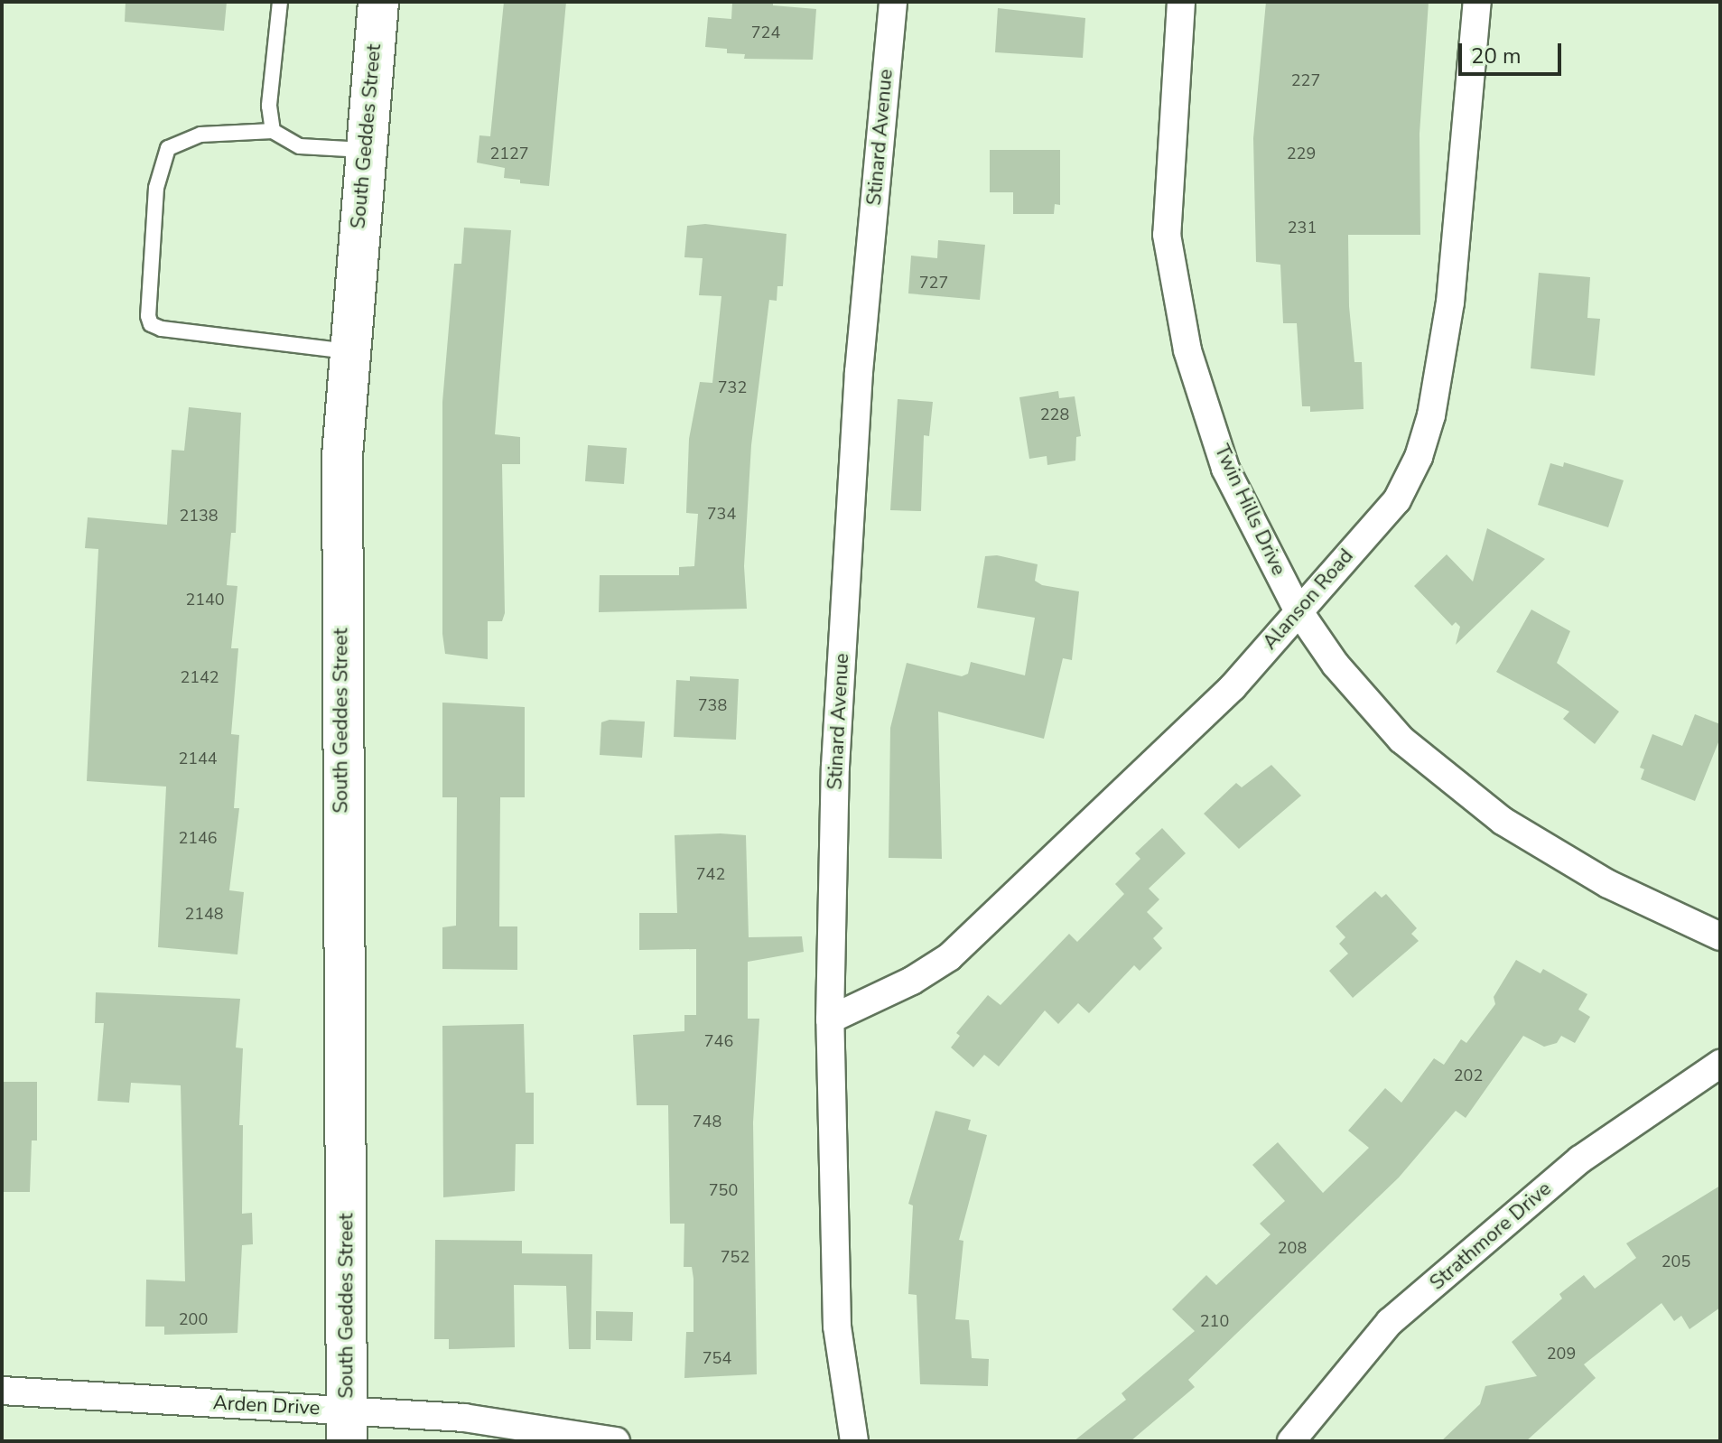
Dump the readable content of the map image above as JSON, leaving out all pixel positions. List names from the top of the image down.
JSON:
{
  "streets": {
    "main road": ["South Geddes Street"],
    "street": [
      "Stinard Avenue",
      "Twin Hills Drive",
      "Alanson Road",
      "Strathmore Drive",
      "Arden Drive"
    ]
  },
  "crossings": [
    ["South Geddes Street", "Arden Drive"],
    ["Stinard Avenue", "Alanson Road"],
    ["Twin Hills Drive", "Alanson Road"]
  ],
  "house_numbers": [
    "724",
    "227",
    "2127",
    "229",
    "231",
    "727",
    "732",
    "228",
    "734",
    "2138",
    "2140",
    "2142",
    "738",
    "2144",
    "2146",
    "742",
    "2148",
    "746",
    "202",
    "748",
    "750",
    "208",
    "752",
    "205",
    "200",
    "210",
    "209",
    "754"
  ],
  "scale_bar": "20 m"
}
